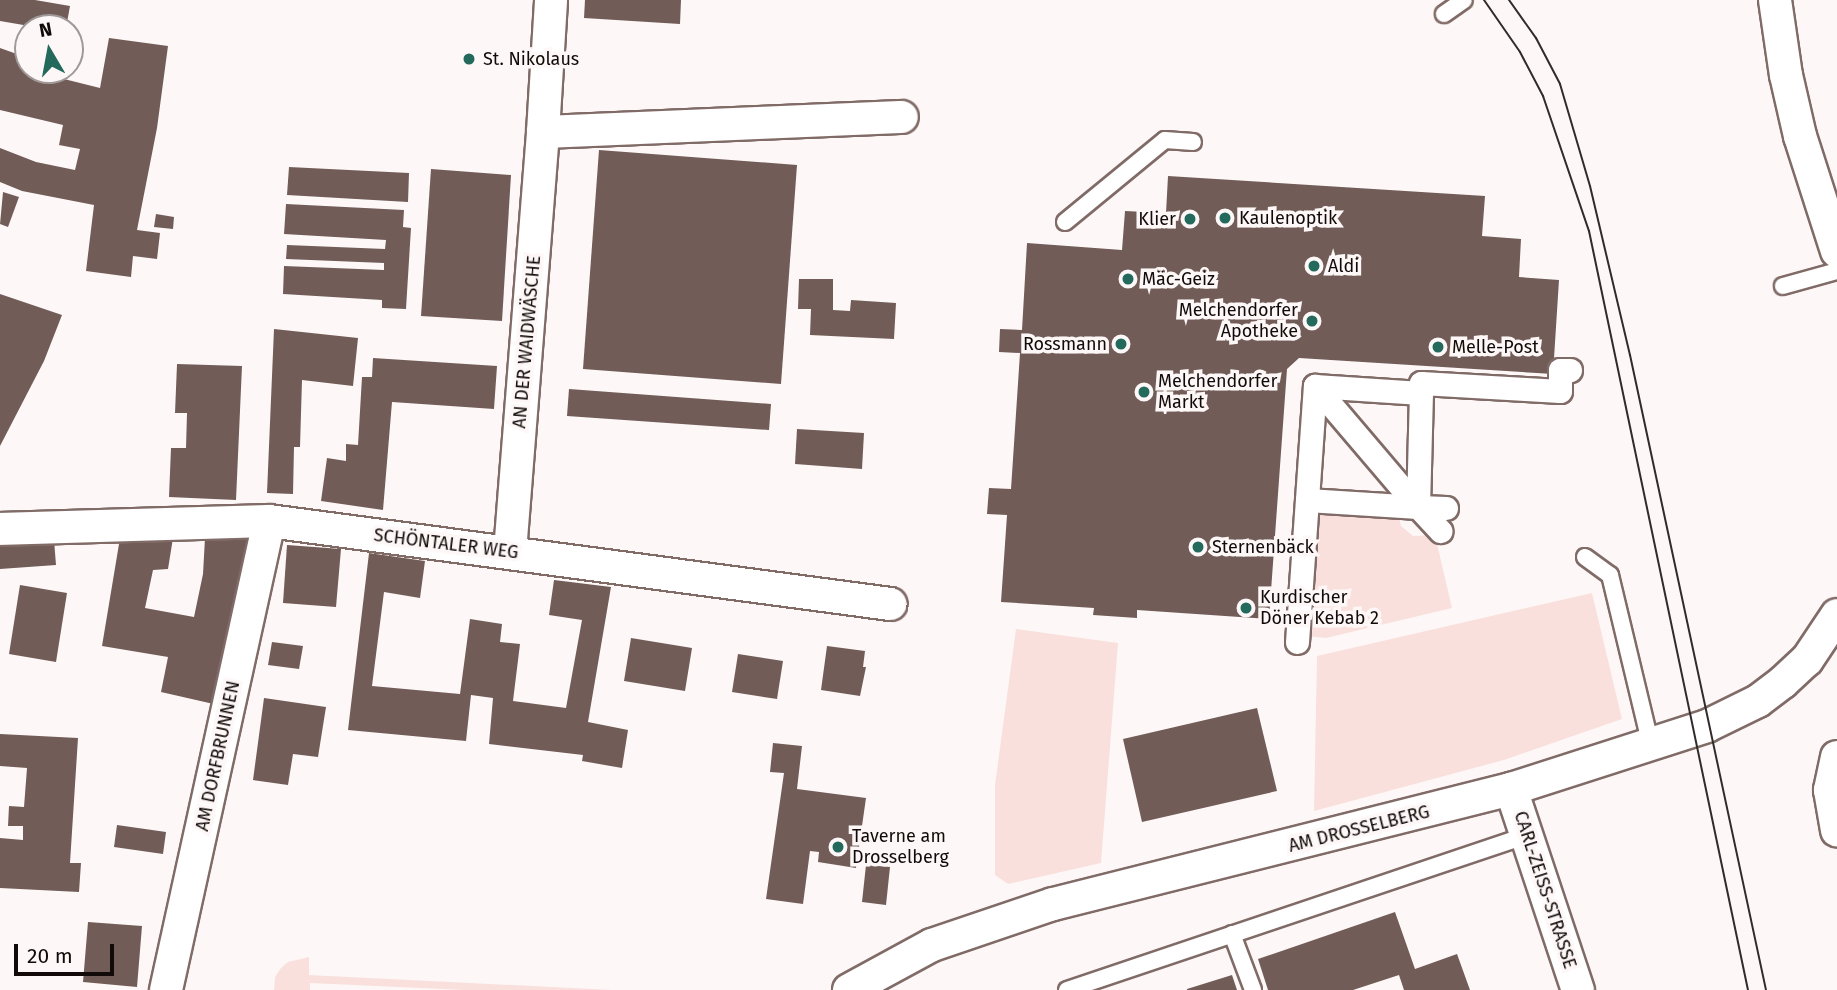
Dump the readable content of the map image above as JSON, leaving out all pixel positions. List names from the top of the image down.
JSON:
{
  "streets": {
    "street": [
      "AN DER WAIDWÄSCHE",
      "SCHÖNTALER WEG",
      "AM DORFBRUNNEN",
      "AM DROSSELBERG",
      "CARL-ZEISS-STRASSE"
    ]
  },
  "crossings": [
    ["AN DER WAIDWÄSCHE", "SCHÖNTALER WEG"],
    ["SCHÖNTALER WEG", "AM DORFBRUNNEN"],
    ["AM DROSSELBERG", "CARL-ZEISS-STRASSE"]
  ],
  "places": [
    "St. Nikolaus",
    "Kaulenoptik",
    "Klier",
    "Aldi",
    "Mäc-Geiz",
    "Melchendorfer Apotheke",
    "Rossmann",
    "Melle-Post",
    "Melchendorfer Markt",
    "Sternenbäck",
    "Kurdischer Döner Kebab 2",
    "Taverne am Drosselberg"
  ],
  "scale_bar": "20 m",
  "north": "top"
}
